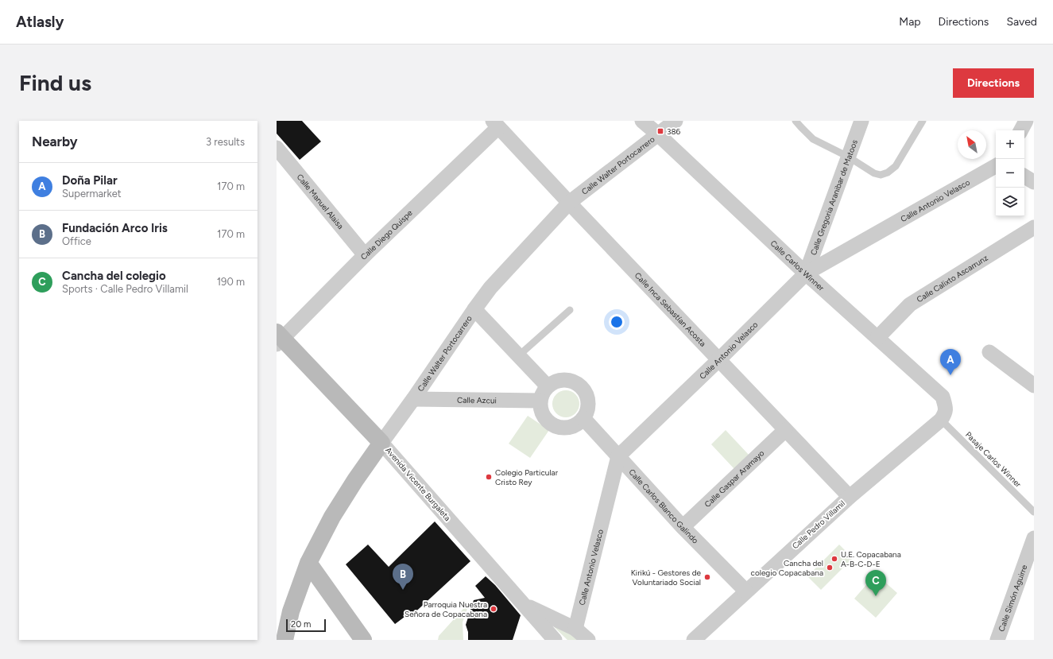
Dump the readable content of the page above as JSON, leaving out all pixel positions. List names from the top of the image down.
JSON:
{
  "streets": {
    "main road": ["Calle Walter Portocarrero", "Avenida Vicente Burgaleta"],
    "street": [
      "Calle Gregoria Aranibar de Matoos",
      "Calle Antonio Velasco",
      "Calle Manuel Alaisa",
      "Calle Diego Quispe",
      "Calle Carlos Winner",
      "Calle Calixto Ascarrunz",
      "Calle Inca Sebastían Acosta",
      "Calle Azcui",
      "Calle Gaspar Aramayo",
      "Calle Carlos Blanco Galindo",
      "Calle Pedro Villamil",
      "Calle Simón Aguirre"
    ],
    "lane": ["Pasaje Carlos Winner"]
  },
  "crossings": [
    ["Calle Walter Portocarrero", "Calle Carlos Winner"],
    ["Calle Walter Portocarrero", "Calle Inca Sebastían Acosta"],
    ["Calle Walter Portocarrero", "Calle Azcui"],
    ["Calle Walter Portocarrero", "Avenida Vicente Burgaleta"],
    ["Calle Gregoria Aranibar de Matoos", "Calle Antonio Velasco"],
    ["Calle Gregoria Aranibar de Matoos", "Calle Carlos Winner"],
    ["Calle Antonio Velasco", "Calle Carlos Winner"],
    ["Calle Antonio Velasco", "Calle Inca Sebastían Acosta"],
    ["Calle Antonio Velasco", "Calle Carlos Blanco Galindo"],
    ["Calle Manuel Alaisa", "Calle Diego Quispe"],
    ["Calle Diego Quispe", "Calle Inca Sebastían Acosta"],
    ["Calle Diego Quispe", "Avenida Vicente Burgaleta"],
    ["Calle Carlos Winner", "Calle Calixto Ascarrunz"],
    ["Calle Carlos Winner", "Pasaje Carlos Winner"],
    ["Calle Carlos Winner", "Calle Pedro Villamil"],
    ["Calle Inca Sebastían Acosta", "Calle Gaspar Aramayo"],
    ["Calle Inca Sebastían Acosta", "Calle Pedro Villamil"],
    ["Calle Azcui", "Calle Carlos Blanco Galindo"],
    ["Pasaje Carlos Winner", "Calle Pedro Villamil"],
    ["Calle Gaspar Aramayo", "Calle Carlos Blanco Galindo"],
    ["Calle Carlos Blanco Galindo", "Calle Pedro Villamil"]
  ],
  "places": {
    "transit": ["386"],
    "other": [
      "Colegio Particular Cristo Rey",
      "U.E. Copacabana A-B-C-D-E",
      "Cancha del colegio Copacabana",
      "Kirikú - Gestores de Voluntariado Social",
      "Parroquia Nuestra Señora de Copacabana"
    ]
  },
  "scale_bar": "20 m",
  "north": "top left",
  "page": {
    "header": "Atlasly",
    "nav": ["Map", "Directions", "Saved"],
    "buttons": "Directions",
    "title": "Find us",
    "heading": ["Nearby", "3 results"],
    "map_buttons": ["+", "−"],
    "list": [
      {
        "mark": "A",
        "name": "Doña Pilar",
        "note": "Supermarket",
        "value": "170 m"
      },
      {
        "mark": "B",
        "name": "Fundación Arco Iris",
        "note": "Office",
        "value": "170 m"
      },
      {
        "mark": "C",
        "name": "Cancha del colegio",
        "note": "Sports · Calle Pedro Villamil",
        "value": "190 m"
      }
    ],
    "pins": ["A", "B", "C"],
    "scale": "20 m"
  }
}
